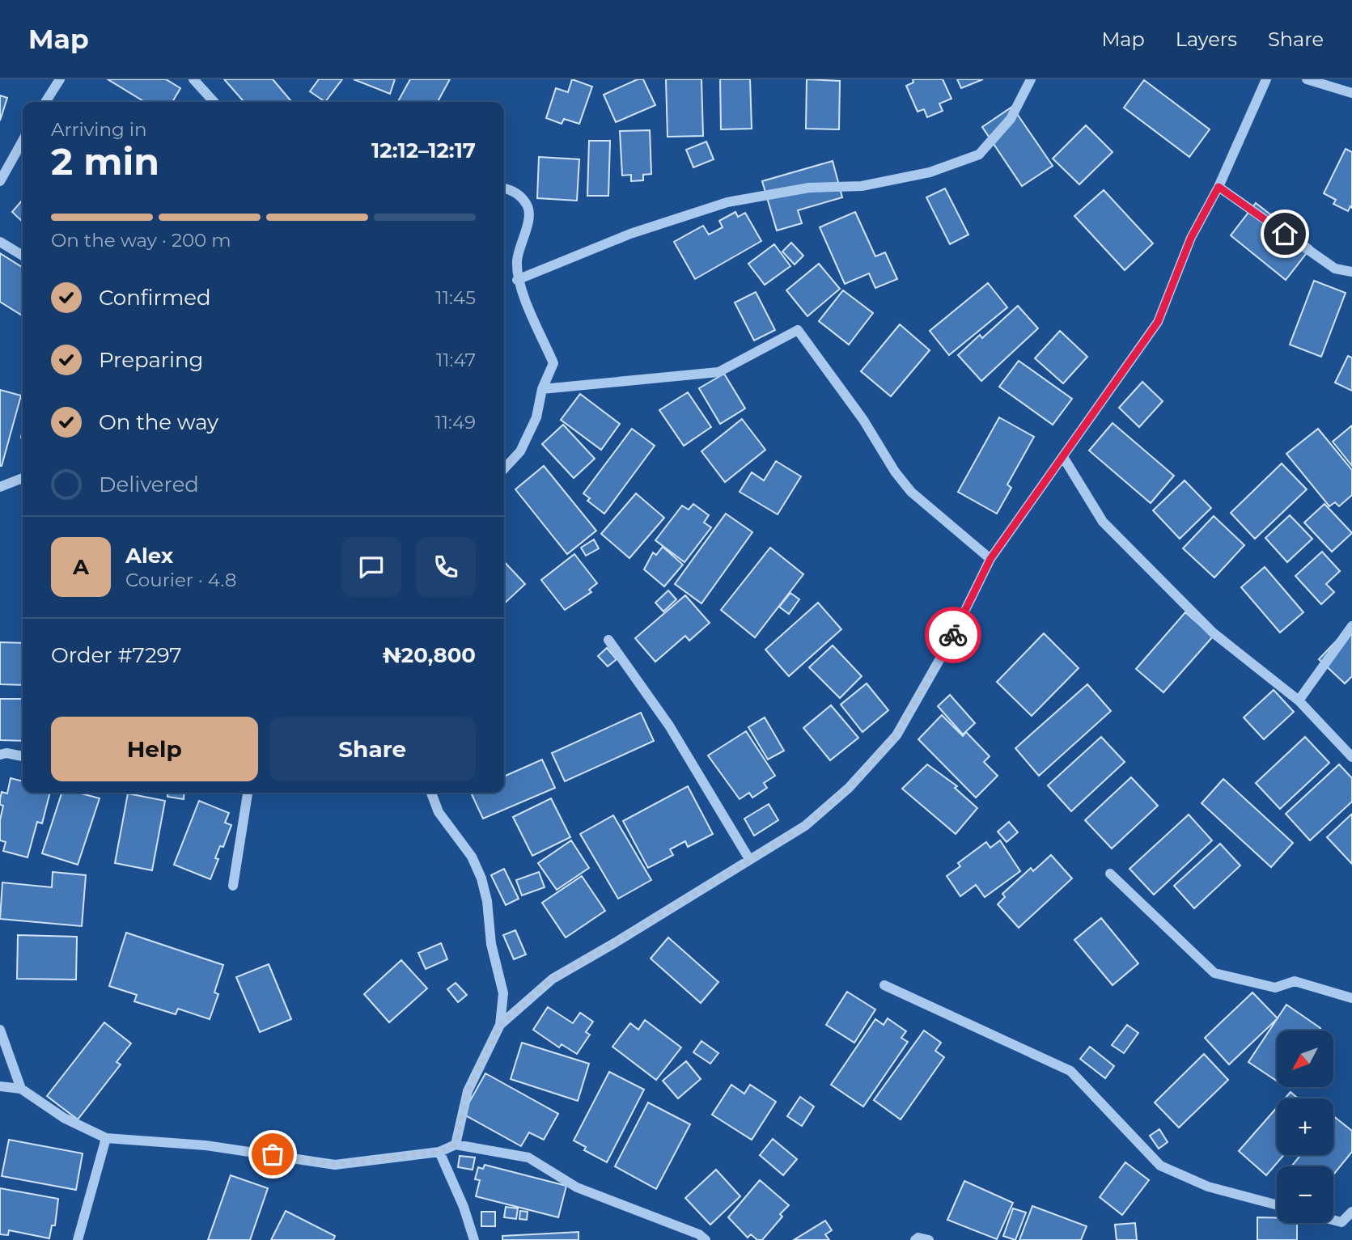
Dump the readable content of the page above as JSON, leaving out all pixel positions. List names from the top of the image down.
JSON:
{
  "north": "bottom left",
  "page": {
    "header": "Map",
    "nav": ["Map", "Layers", "Share"],
    "heading": ["2 min", "Arriving in", "12:12–12:17"],
    "panel": [
      "Alex",
      "Courier · 4.8",
      "Order #7297",
      "₦20,800"
    ],
    "bar": "On the way · 200 m",
    "list": [
      ["Confirmed", "11:45"],
      ["Preparing", "11:47"],
      ["On the way", "11:49"],
      "Delivered"
    ],
    "round": "A",
    "buttons": ["Help", "Share"],
    "map_buttons": ["+", "−"]
  }
}
